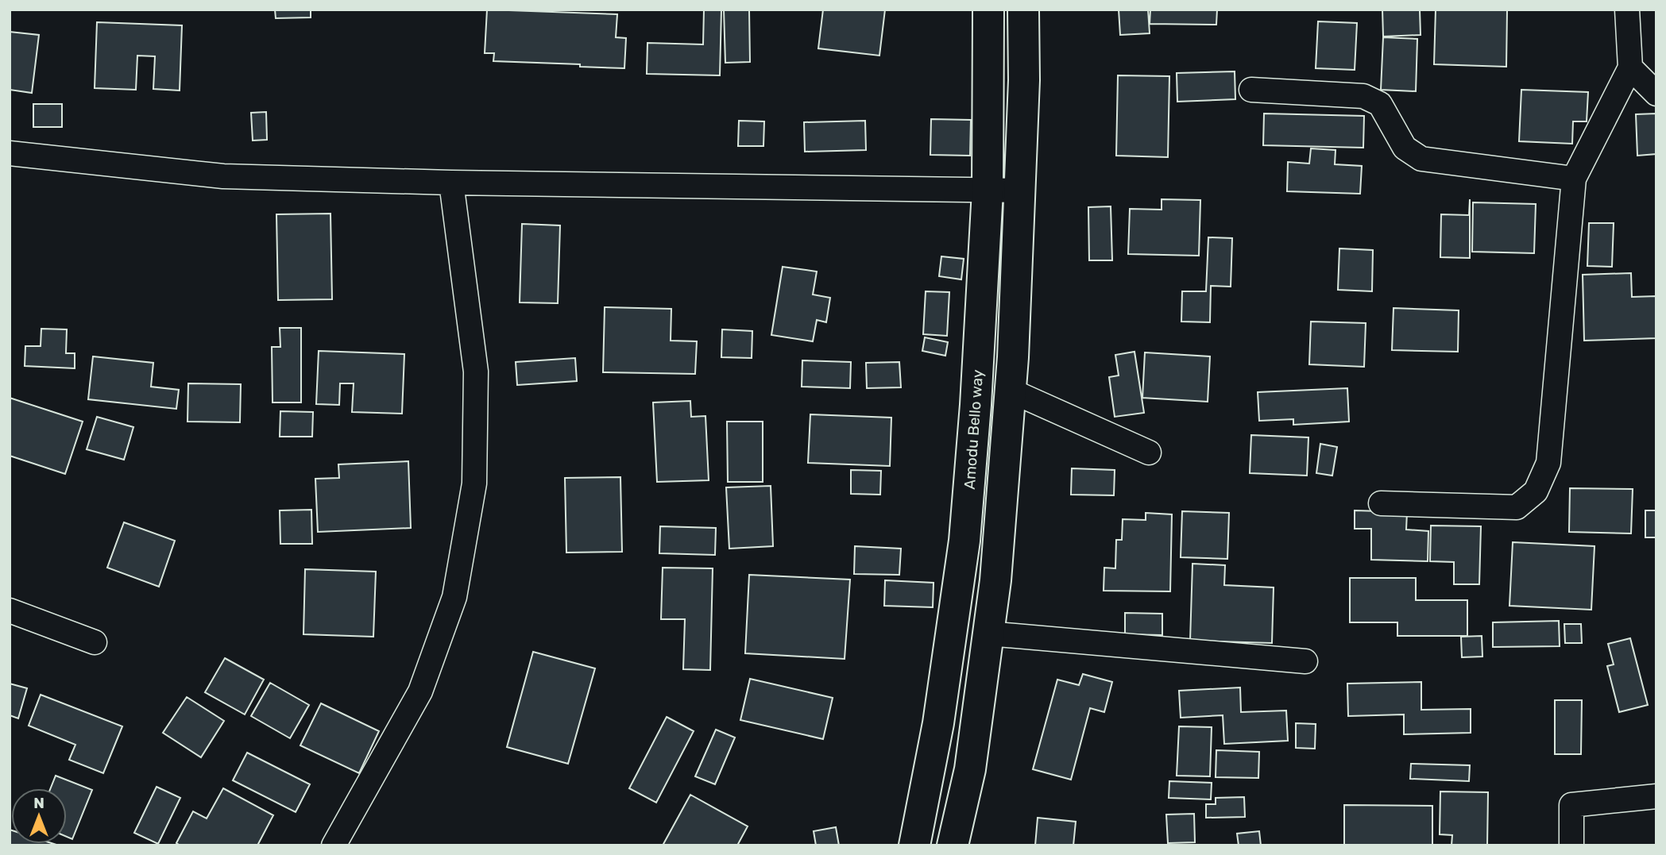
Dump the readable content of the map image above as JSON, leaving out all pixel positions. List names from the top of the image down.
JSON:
{
  "streets": {
    "main road": ["Amodu Bello way"]
  },
  "north": "top"
}
